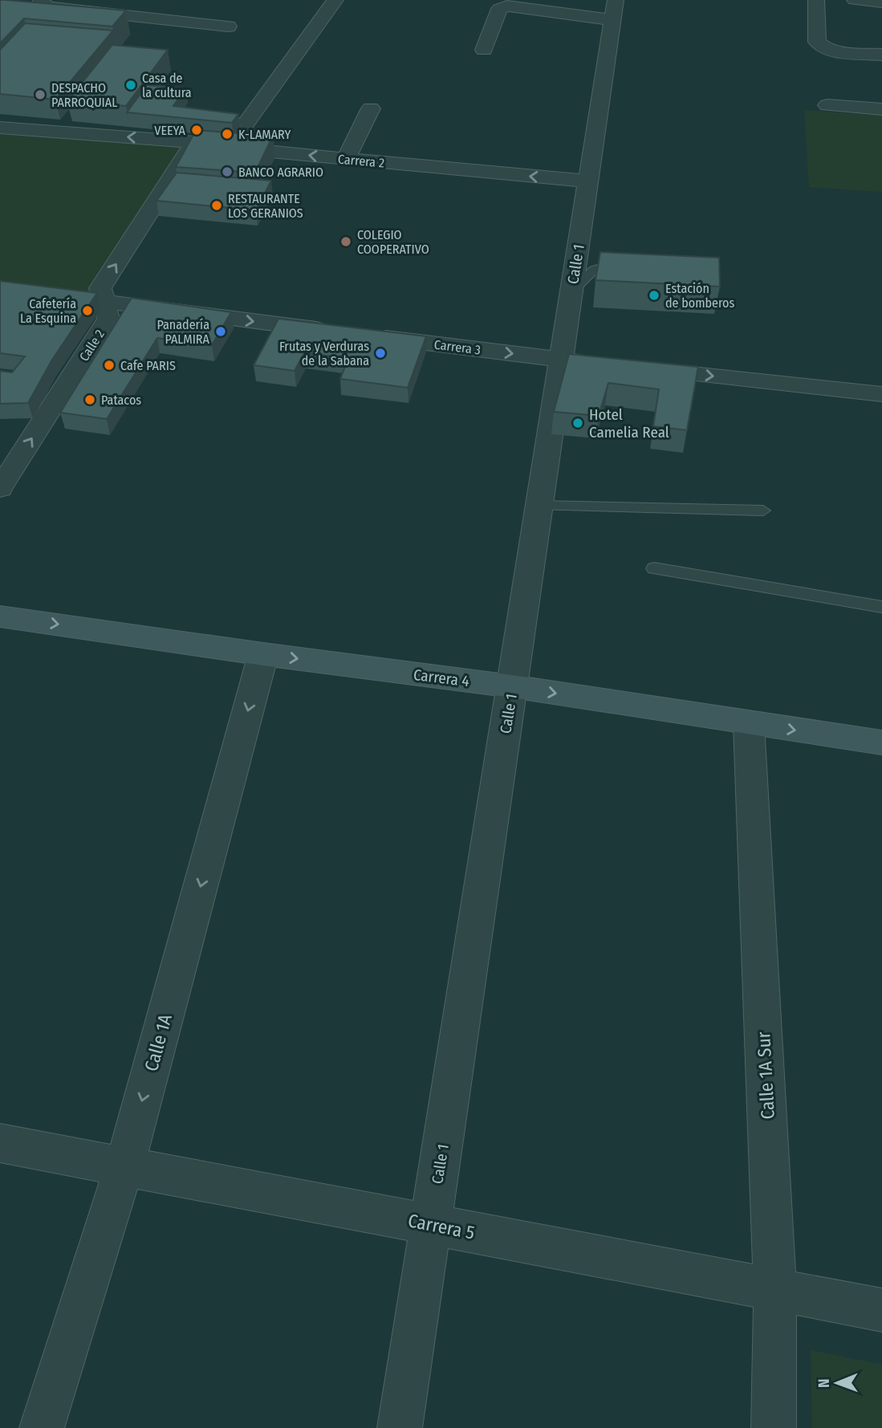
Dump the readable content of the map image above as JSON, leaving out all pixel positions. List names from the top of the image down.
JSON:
{
  "streets": {
    "main road": ["Carrera 4"],
    "street": [
      "Carrera 2",
      "Calle 1",
      "Calle 2",
      "Carrera 3",
      "Calle 1A",
      "Calle 1A Sur",
      "Carrera 5"
    ]
  },
  "crossings": [
    ["Carrera 2", "Calle 1"],
    ["Carrera 2", "Calle 2"],
    ["Calle 1", "Carrera 3"],
    ["Calle 1", "Carrera 4"],
    ["Calle 1", "Carrera 5"],
    ["Calle 2", "Carrera 3"],
    ["Carrera 4", "Calle 1A"],
    ["Carrera 4", "Calle 1A Sur"],
    ["Calle 1A", "Carrera 5"],
    ["Calle 1A Sur", "Carrera 5"]
  ],
  "one_way": [
    "Calle 2",
    "Carrera 3",
    "Carrera 4",
    "Calle 1A"
  ],
  "places": [
    "Casa de la cultura",
    "DESPACHO PARROQUIAL",
    "VEEYA",
    "K-LAMARY",
    "BANCO AGRARIO",
    "RESTAURANTE LOS GERANIOS",
    "COLEGIO COOPERATIVO",
    "Estación de bomberos",
    "Cafetería La Esquina",
    "Panadería PALMIRA",
    "Frutas y Verduras de la Sabana",
    "Cafe PARIS",
    "Patacos",
    "Hotel Camelia Real"
  ],
  "north": "left"
}
